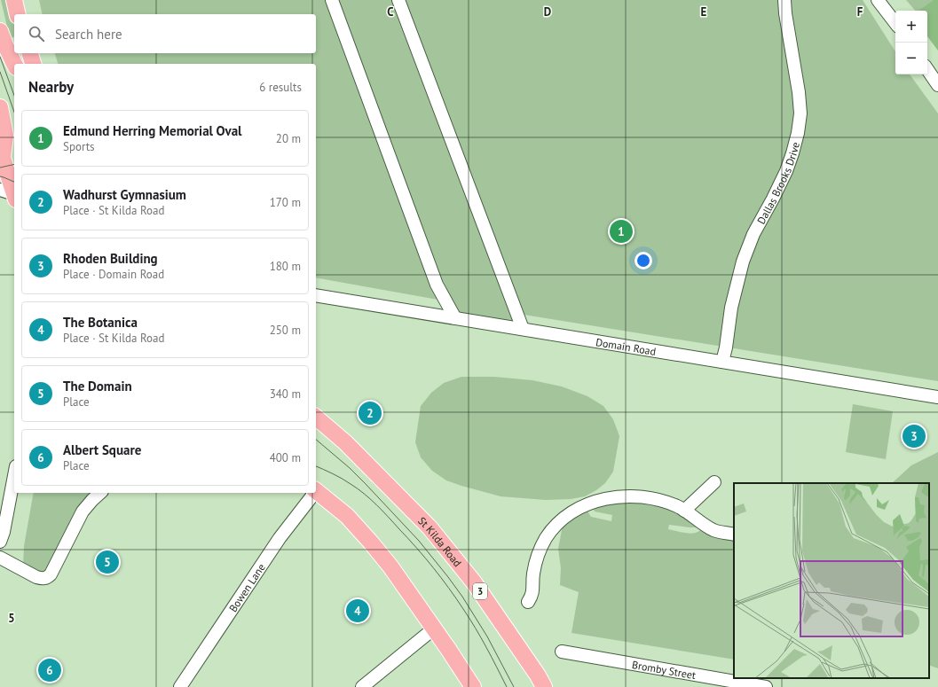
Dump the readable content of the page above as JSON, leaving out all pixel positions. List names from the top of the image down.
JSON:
{
  "streets": {
    "main road": ["St Kilda Road", "3"],
    "street": [
      "Dallas Brooks Drive",
      "Domain Road",
      "Bowen Lane",
      "Bromby Street"
    ]
  },
  "crossings": [
    ["Dallas Brooks Drive", "Domain Road"]
  ],
  "page": {
    "map_buttons": ["+", "−"],
    "search": "Search here",
    "heading": ["Nearby", "6 results"],
    "list": [
      {
        "mark": "1",
        "name": "Edmund Herring Memorial Oval",
        "note": "Sports",
        "value": "20 m"
      },
      {
        "mark": "2",
        "name": "Wadhurst Gymnasium",
        "note": "Place · St Kilda Road",
        "value": "170 m"
      },
      {
        "mark": "3",
        "name": "Rhoden Building",
        "note": "Place · Domain Road",
        "value": "180 m"
      },
      {
        "mark": "4",
        "name": "The Botanica",
        "note": "Place · St Kilda Road",
        "value": "250 m"
      },
      {
        "mark": "5",
        "name": "The Domain",
        "note": "Place",
        "value": "340 m"
      },
      {
        "mark": "6",
        "name": "Albert Square",
        "note": "Place",
        "value": "400 m"
      }
    ],
    "pins": [
      "1",
      "2",
      "3",
      "5",
      "4",
      "6"
    ]
  },
  "grid": {
    "columns": [
      "C",
      "D",
      "E",
      "F"
    ],
    "rows": ["5"]
  }
}
